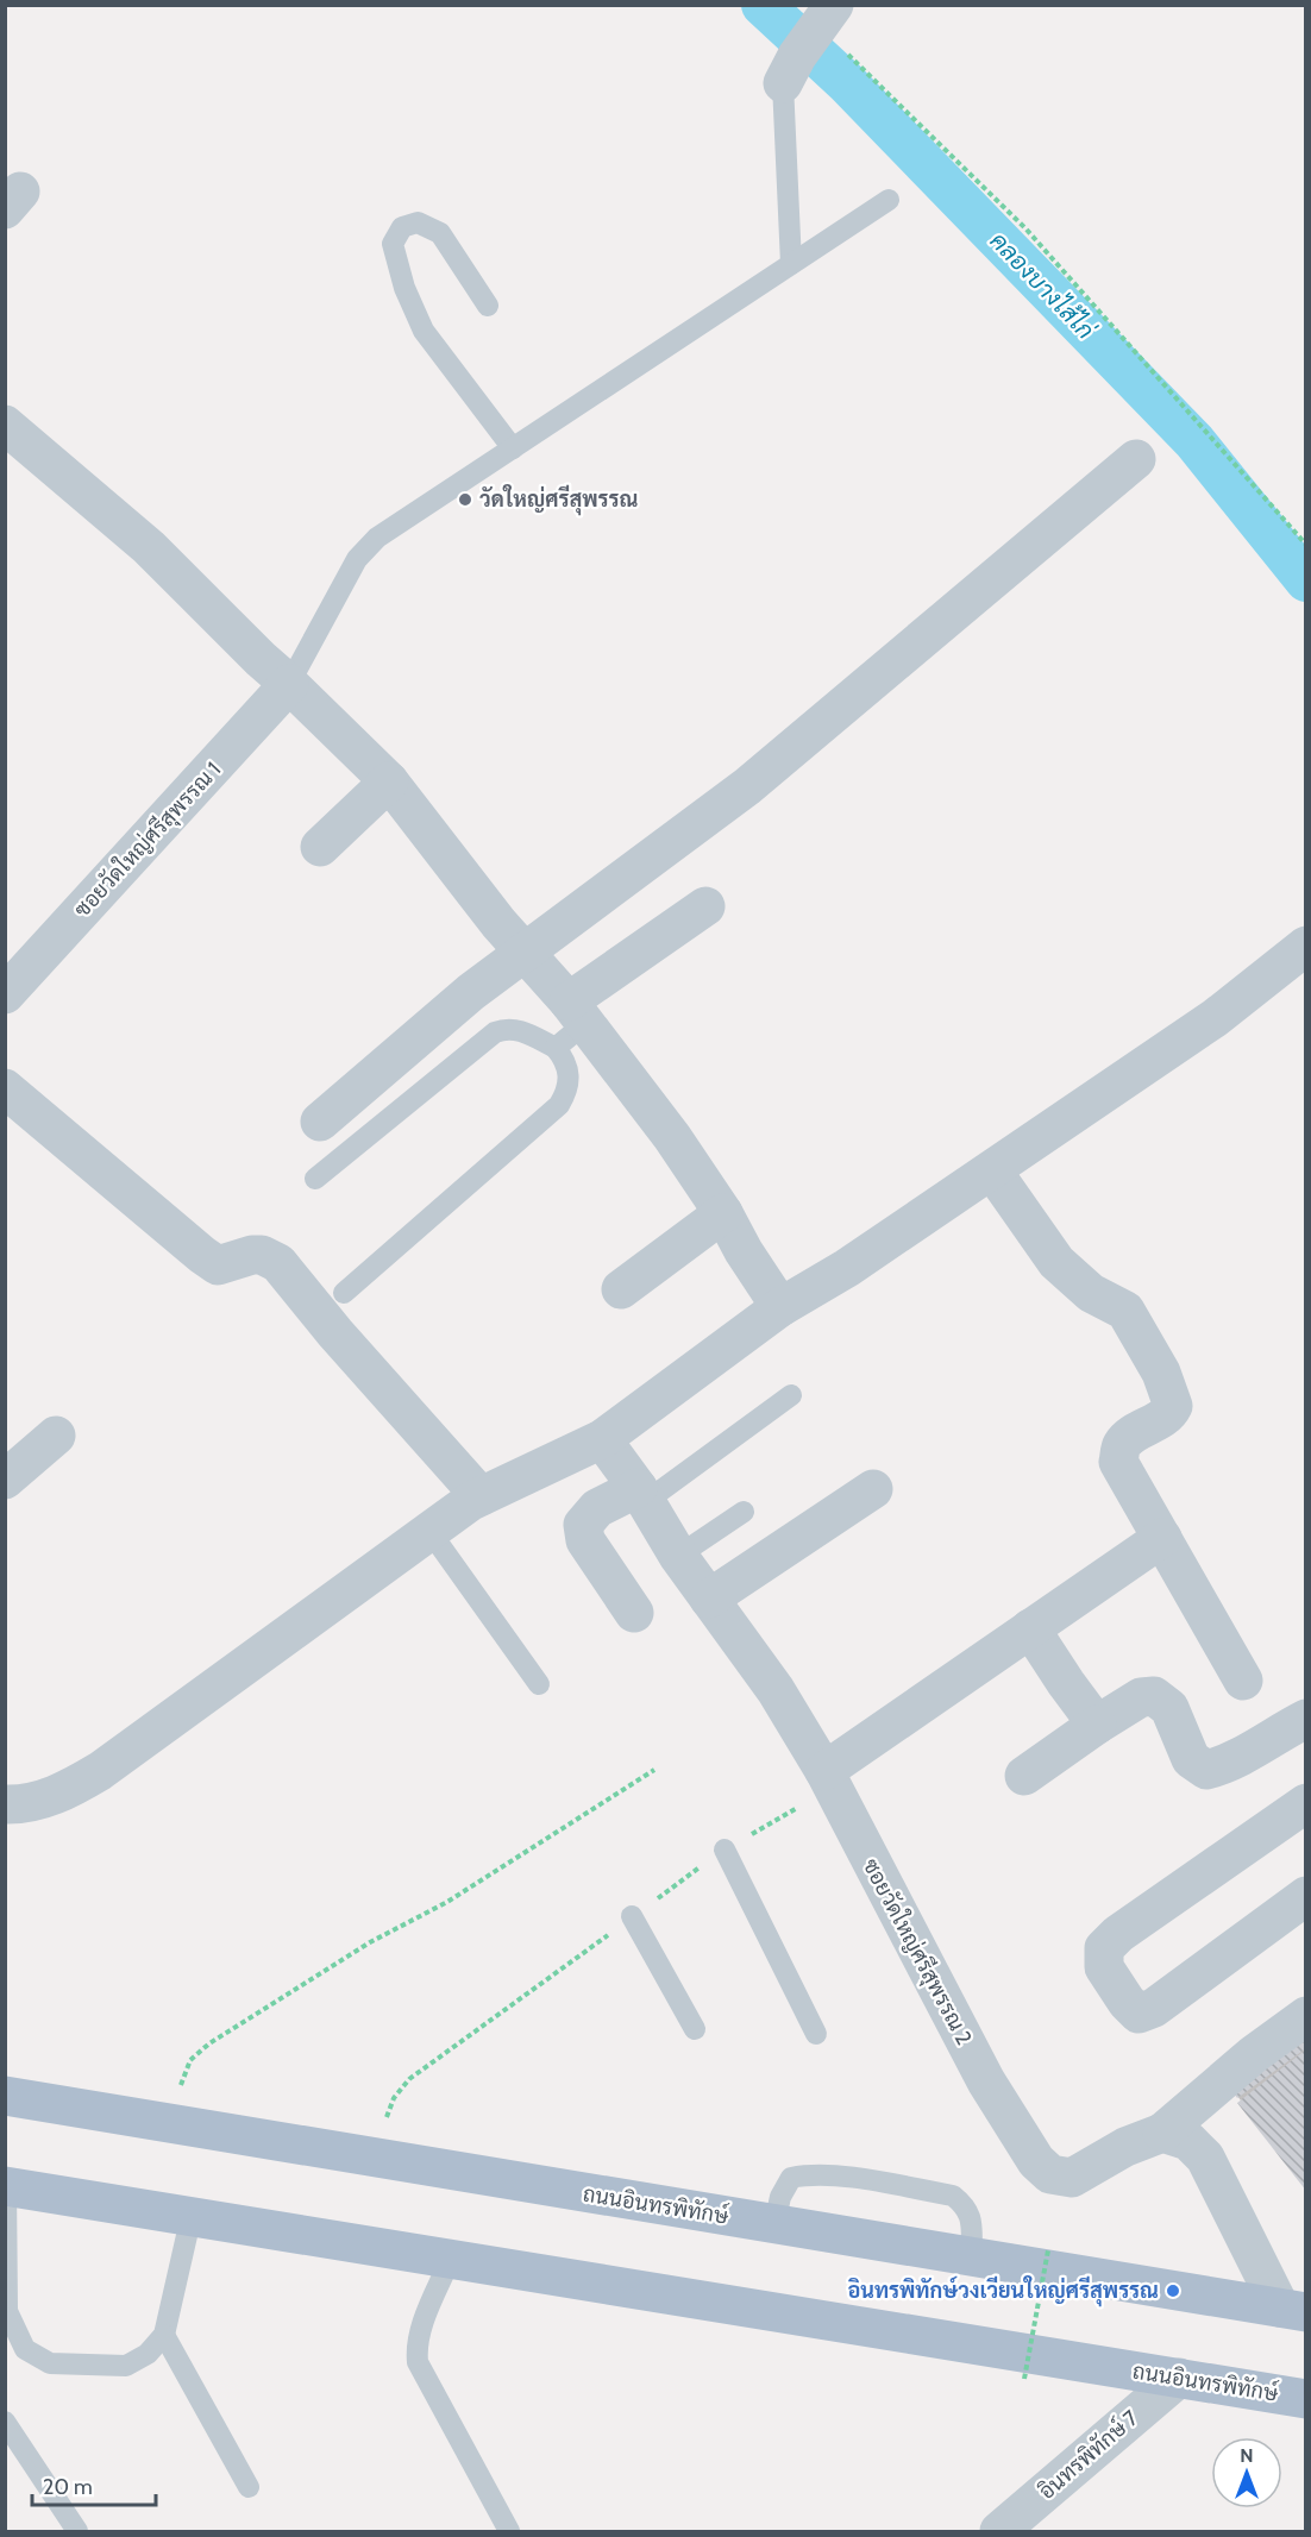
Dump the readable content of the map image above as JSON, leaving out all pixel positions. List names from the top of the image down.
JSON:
{
  "streets": {
    "main road": ["ถนนอินทรพิทักษ์"],
    "street": ["ซอยวัดใหญ่ศรีสุพรรณ 1", "ซอยวัดใหญ่ศรีสุพรรณ 2", "อินทรพิทักษ์ 7"]
  },
  "crossings": [
    ["ถนนอินทรพิทักษ์", "อินทรพิทักษ์ 7"]
  ],
  "water": ["คลองบางไส้ไก่"],
  "places": ["วัดใหญ่ศรีสุพรรณ", "อินทรพิทักษ์วงเวียนใหญ่ศรีสุพรรณ"],
  "scale_bar": "20 m",
  "north": "top"
}
